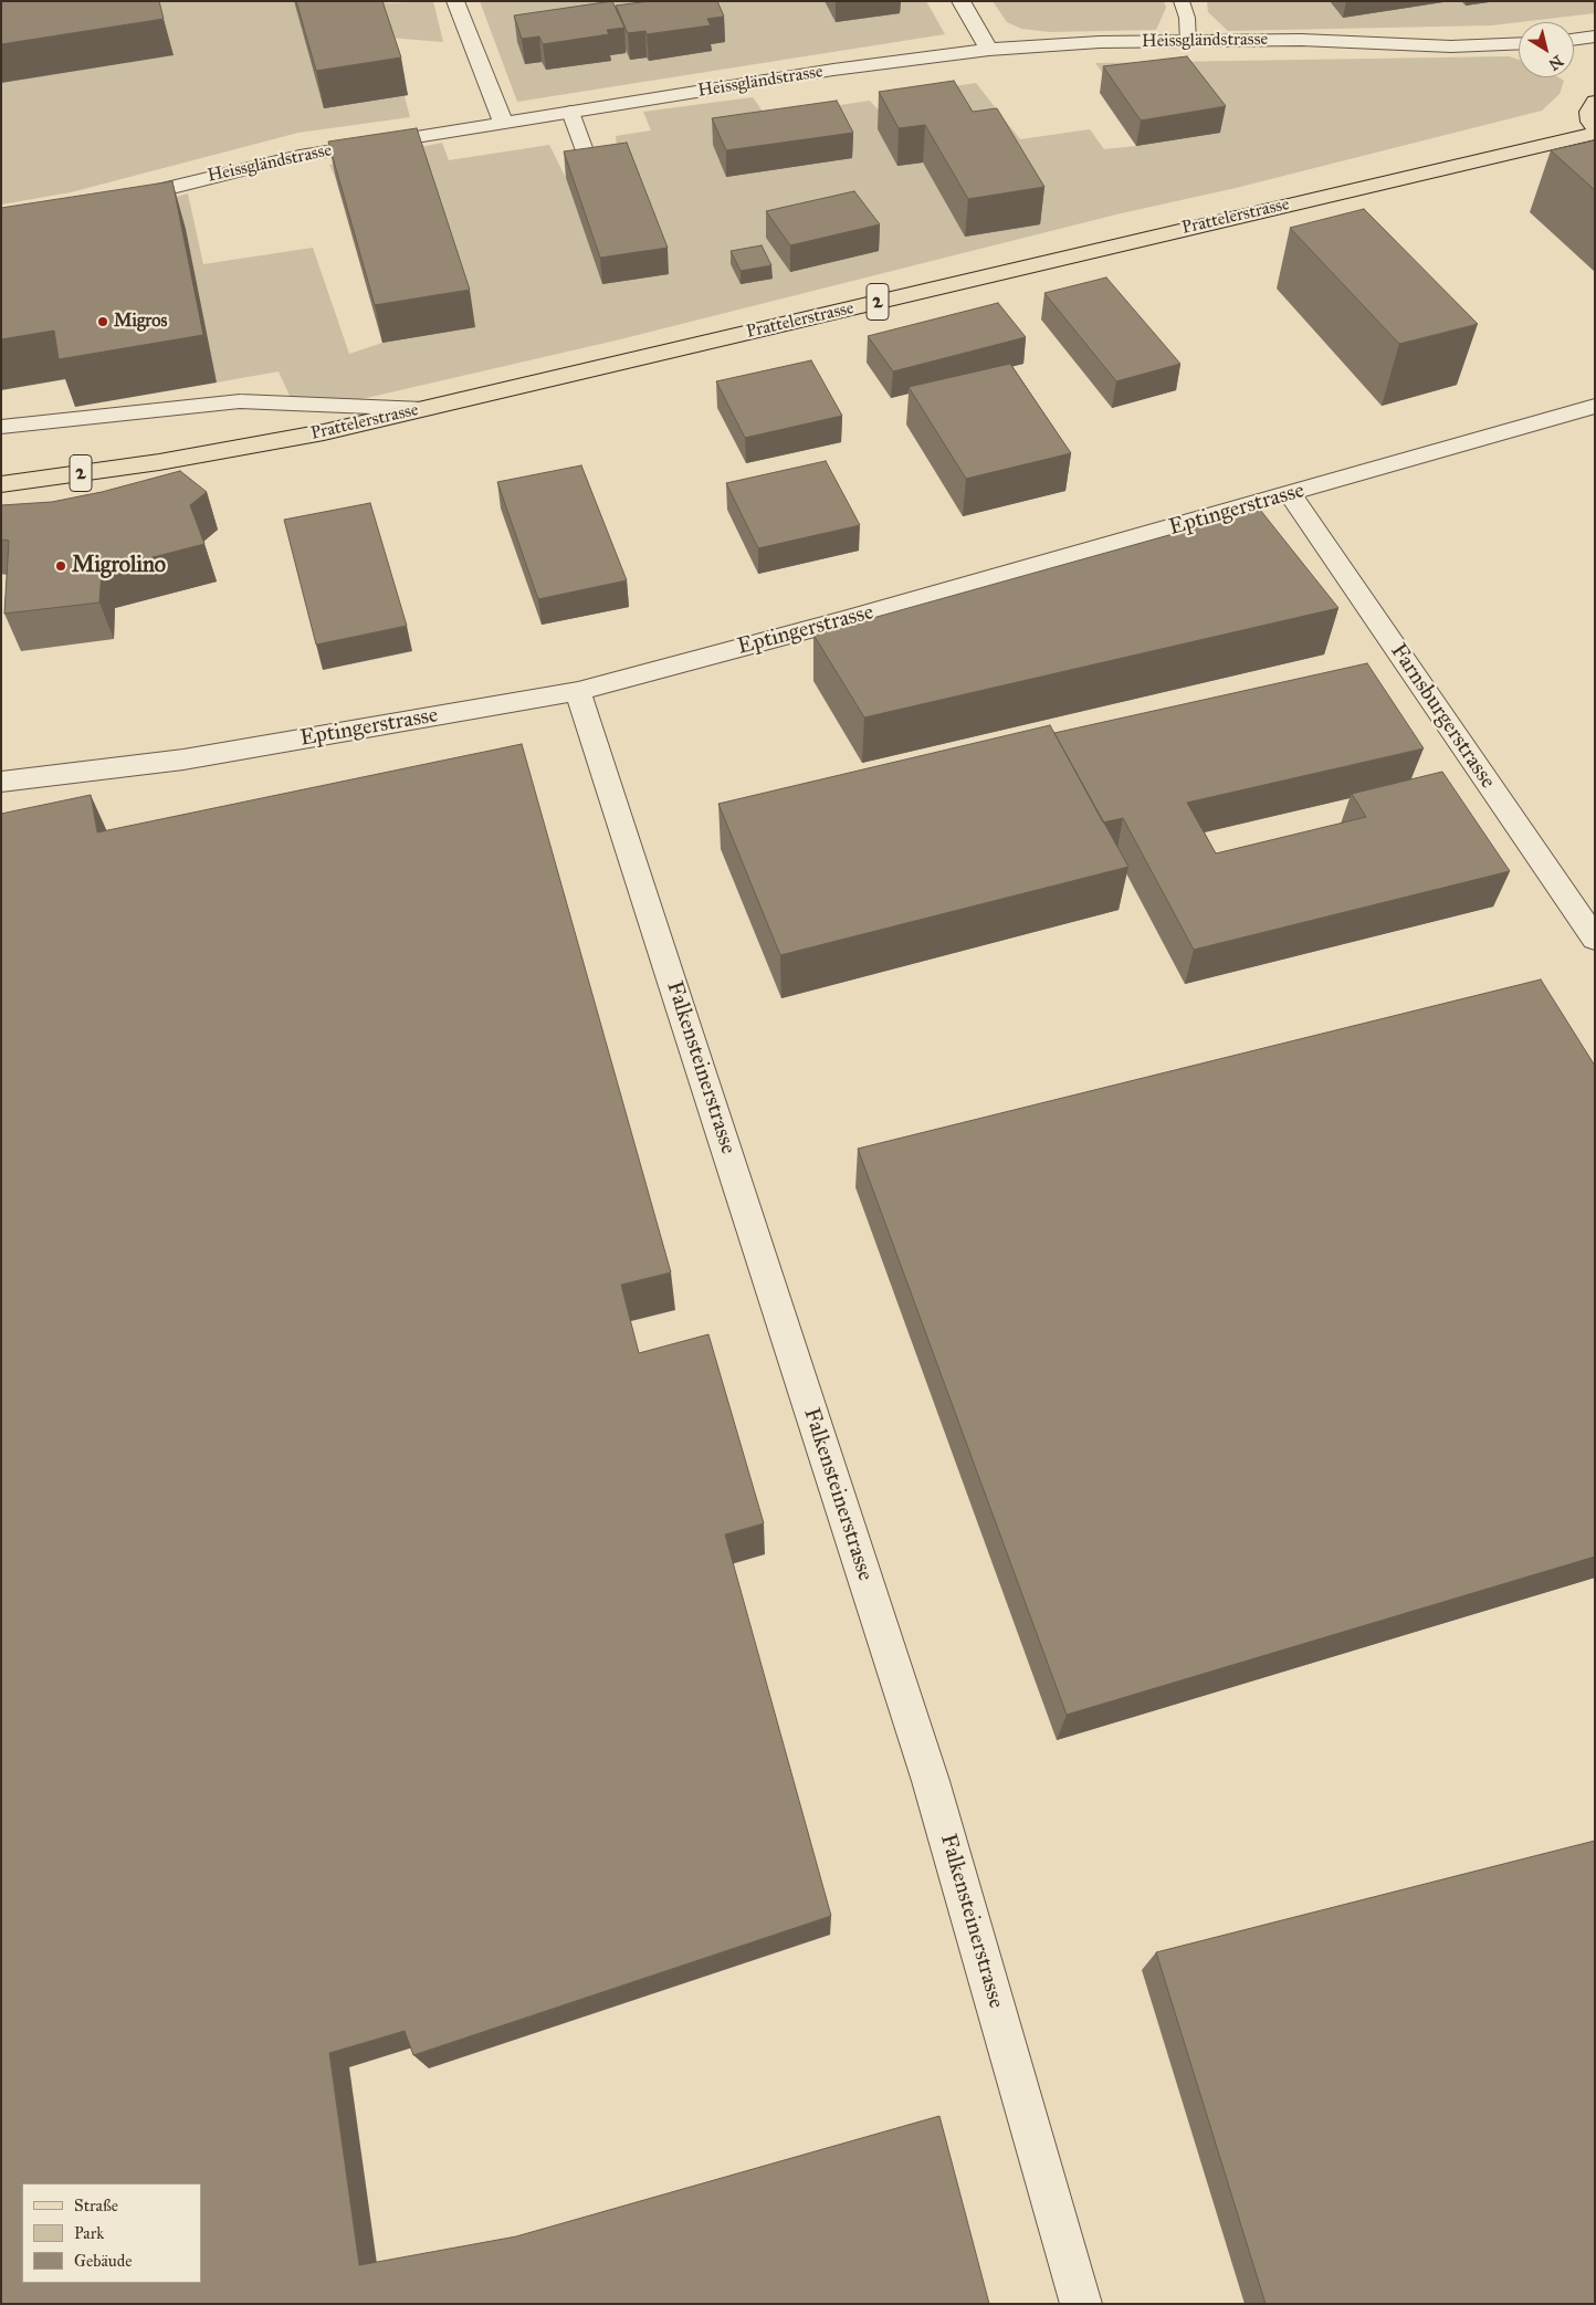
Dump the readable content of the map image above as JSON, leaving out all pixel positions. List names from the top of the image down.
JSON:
{
  "streets": {
    "main road": ["Prattelerstrasse", "2"],
    "street": [
      "Heissgländstrasse",
      "Eptingerstrasse",
      "Farnsburgerstrasse",
      "Falkensteinerstrasse"
    ]
  },
  "crossings": [
    ["Eptingerstrasse", "Farnsburgerstrasse"],
    ["Eptingerstrasse", "Falkensteinerstrasse"]
  ],
  "places": ["Migros", "Migrolino"],
  "legend": ["Straße", "Park", "Gebäude"],
  "north": "bottom right"
}
